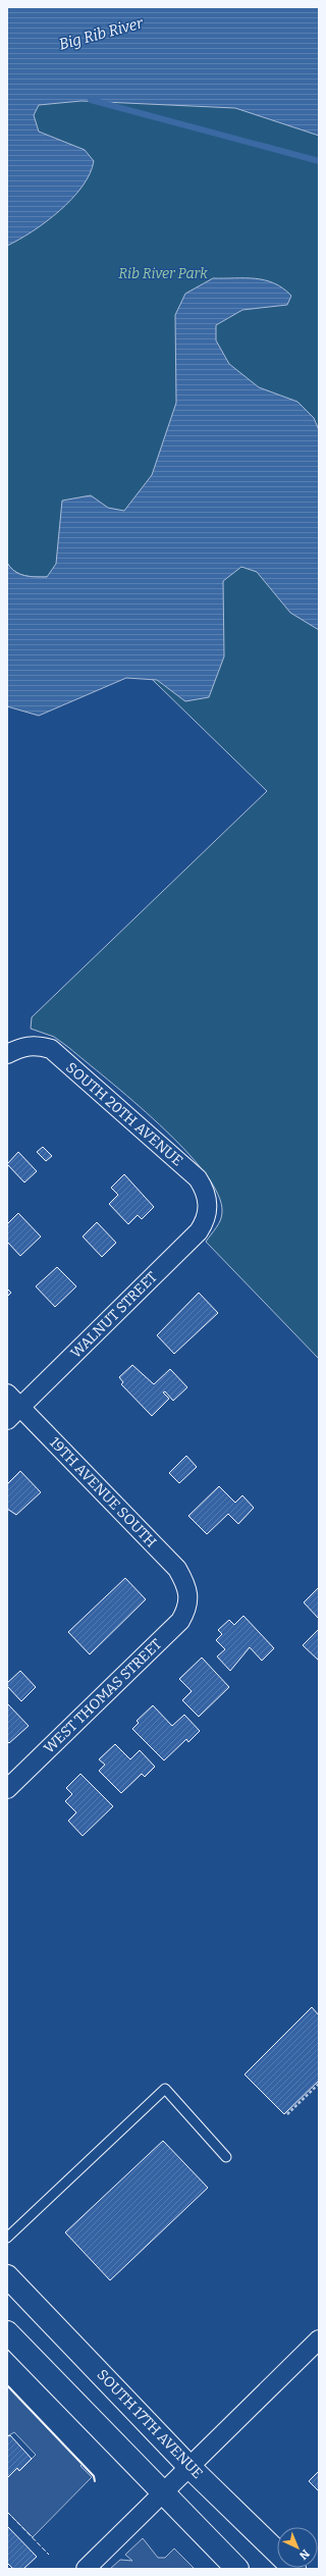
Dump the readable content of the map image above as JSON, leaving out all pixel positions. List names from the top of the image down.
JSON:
{
  "streets": {
    "main road": ["SOUTH 17TH AVENUE"],
    "street": [
      "SOUTH 20TH AVENUE",
      "WALNUT STREET",
      "19TH AVENUE SOUTH",
      "WEST THOMAS STREET"
    ]
  },
  "crossings": [
    ["SOUTH 20TH AVENUE", "WALNUT STREET"],
    ["WALNUT STREET", "19TH AVENUE SOUTH"],
    ["19TH AVENUE SOUTH", "WEST THOMAS STREET"]
  ],
  "water": ["Big Rib River"],
  "parks": ["Rib River Park"],
  "north": "bottom right"
}
